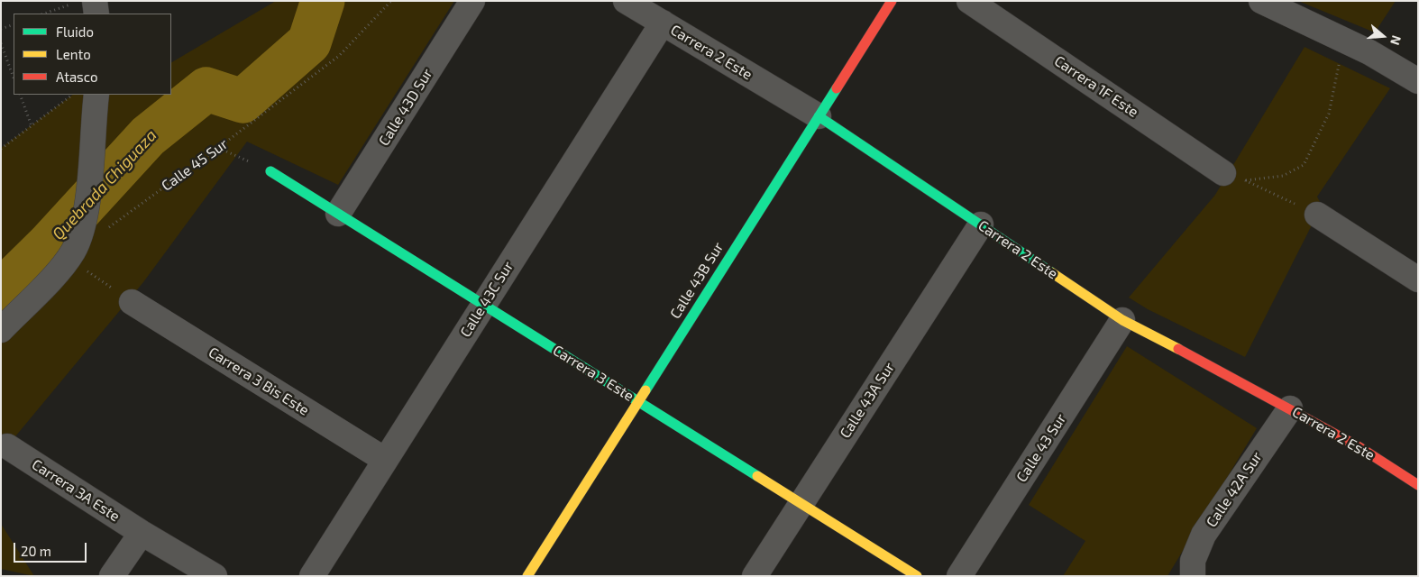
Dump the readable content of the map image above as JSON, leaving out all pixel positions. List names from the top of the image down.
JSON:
{
  "streets": {
    "street": [
      "Carrera 2 Este",
      "Carrera 1F Este",
      "Calle 43D Sur",
      "Calle 43B Sur",
      "Calle 43C Sur",
      "Carrera 3 Este",
      "Carrera 3 Bis Este",
      "Calle 43A Sur",
      "Calle 43 Sur",
      "Calle 42A Sur",
      "Carrera 3A Este"
    ],
    "path": ["Calle 45 Sur"]
  },
  "crossings": [
    ["Carrera 2 Este", "Calle 43B Sur"],
    ["Carrera 2 Este", "Calle 43C Sur"],
    ["Carrera 2 Este", "Calle 43A Sur"],
    ["Carrera 2 Este", "Calle 43 Sur"],
    ["Carrera 2 Este", "Calle 42A Sur"],
    ["Calle 43D Sur", "Carrera 3 Este"],
    ["Calle 43B Sur", "Carrera 3 Este"],
    ["Calle 43C Sur", "Carrera 3 Este"],
    ["Calle 43C Sur", "Carrera 3 Bis Este"],
    ["Carrera 3 Este", "Calle 43A Sur"]
  ],
  "water": ["Quebrada Chiguaza"],
  "legend": ["Fluido", "Lento", "Atasco"],
  "scale_bar": "20 m",
  "north": "right"
}
